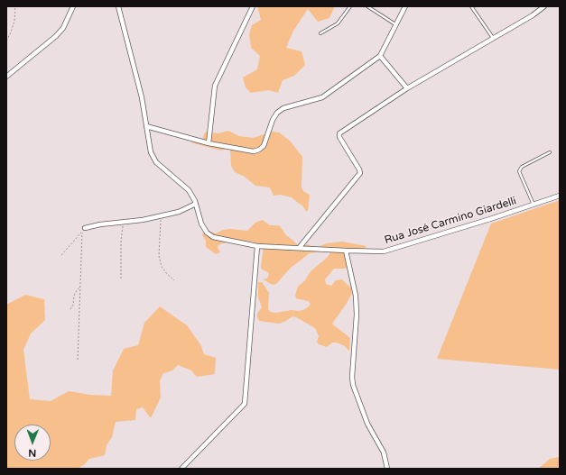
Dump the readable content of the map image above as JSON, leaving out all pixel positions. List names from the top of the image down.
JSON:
{
  "streets": {
    "street": ["Rua José Carmino Giardelli"]
  },
  "north": "bottom"
}
